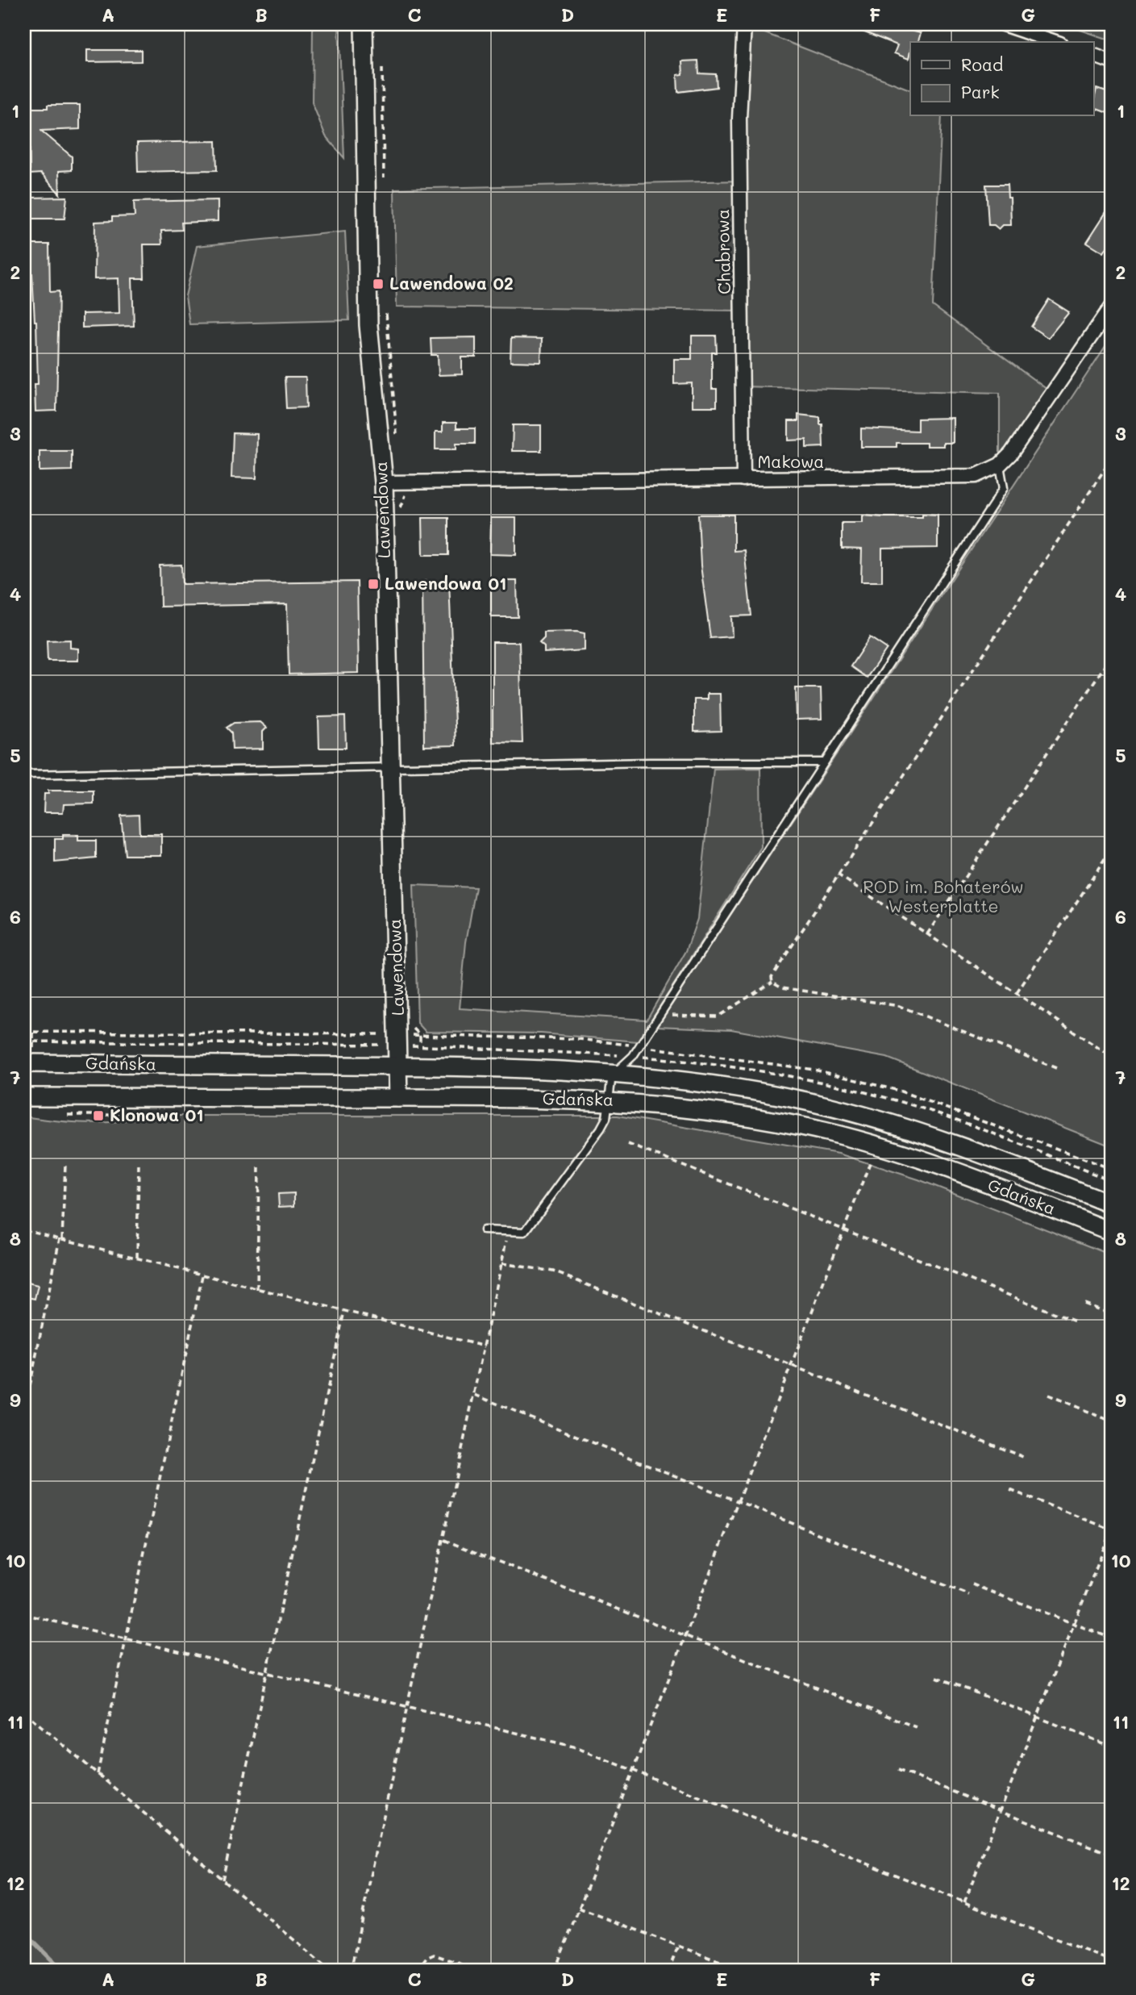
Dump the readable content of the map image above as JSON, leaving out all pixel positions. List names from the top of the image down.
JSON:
{
  "streets": {
    "main road": ["Lawendowa", "Gdańska"],
    "street": ["Chabrowa", "Makowa"]
  },
  "crossings": [
    ["Chabrowa", "Makowa"],
    ["Makowa", "Lawendowa"],
    ["Lawendowa", "Gdańska"]
  ],
  "parks": ["ROD im. Bohaterów Westerplatte"],
  "places": {
    "transit": ["Lawendowa 02", "Lawendowa 01", "Klonowa 01"]
  },
  "legend": ["Road", "Park"],
  "grid": {
    "columns": [
      "A",
      "B",
      "C",
      "D",
      "E",
      "F",
      "G"
    ],
    "rows": [
      "1",
      "2",
      "3",
      "4",
      "5",
      "6",
      "7",
      "8",
      "9",
      "10",
      "11",
      "12"
    ]
  }
}
